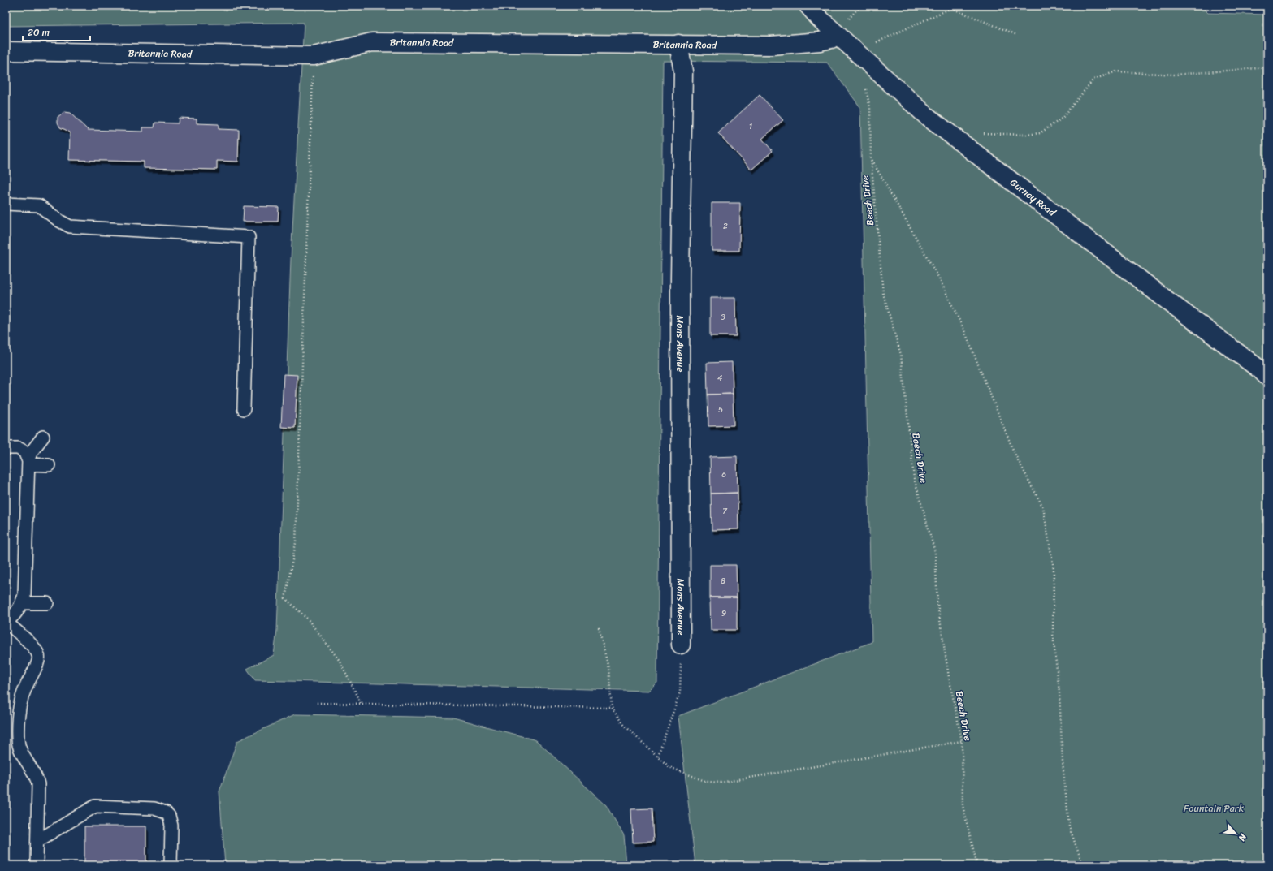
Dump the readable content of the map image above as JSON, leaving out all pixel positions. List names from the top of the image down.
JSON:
{
  "streets": {
    "street": ["Britannia Road", "Gurney Road", "Mons Avenue"],
    "path": ["Beech Drive"]
  },
  "crossings": [
    ["Britannia Road", "Gurney Road"],
    ["Britannia Road", "Mons Avenue"]
  ],
  "parks": ["Fountain Park"],
  "house_numbers": [
    "1",
    "2",
    "3",
    "4",
    "5",
    "6",
    "7",
    "8",
    "9"
  ],
  "scale_bar": "20 m",
  "north": "bottom right"
}
